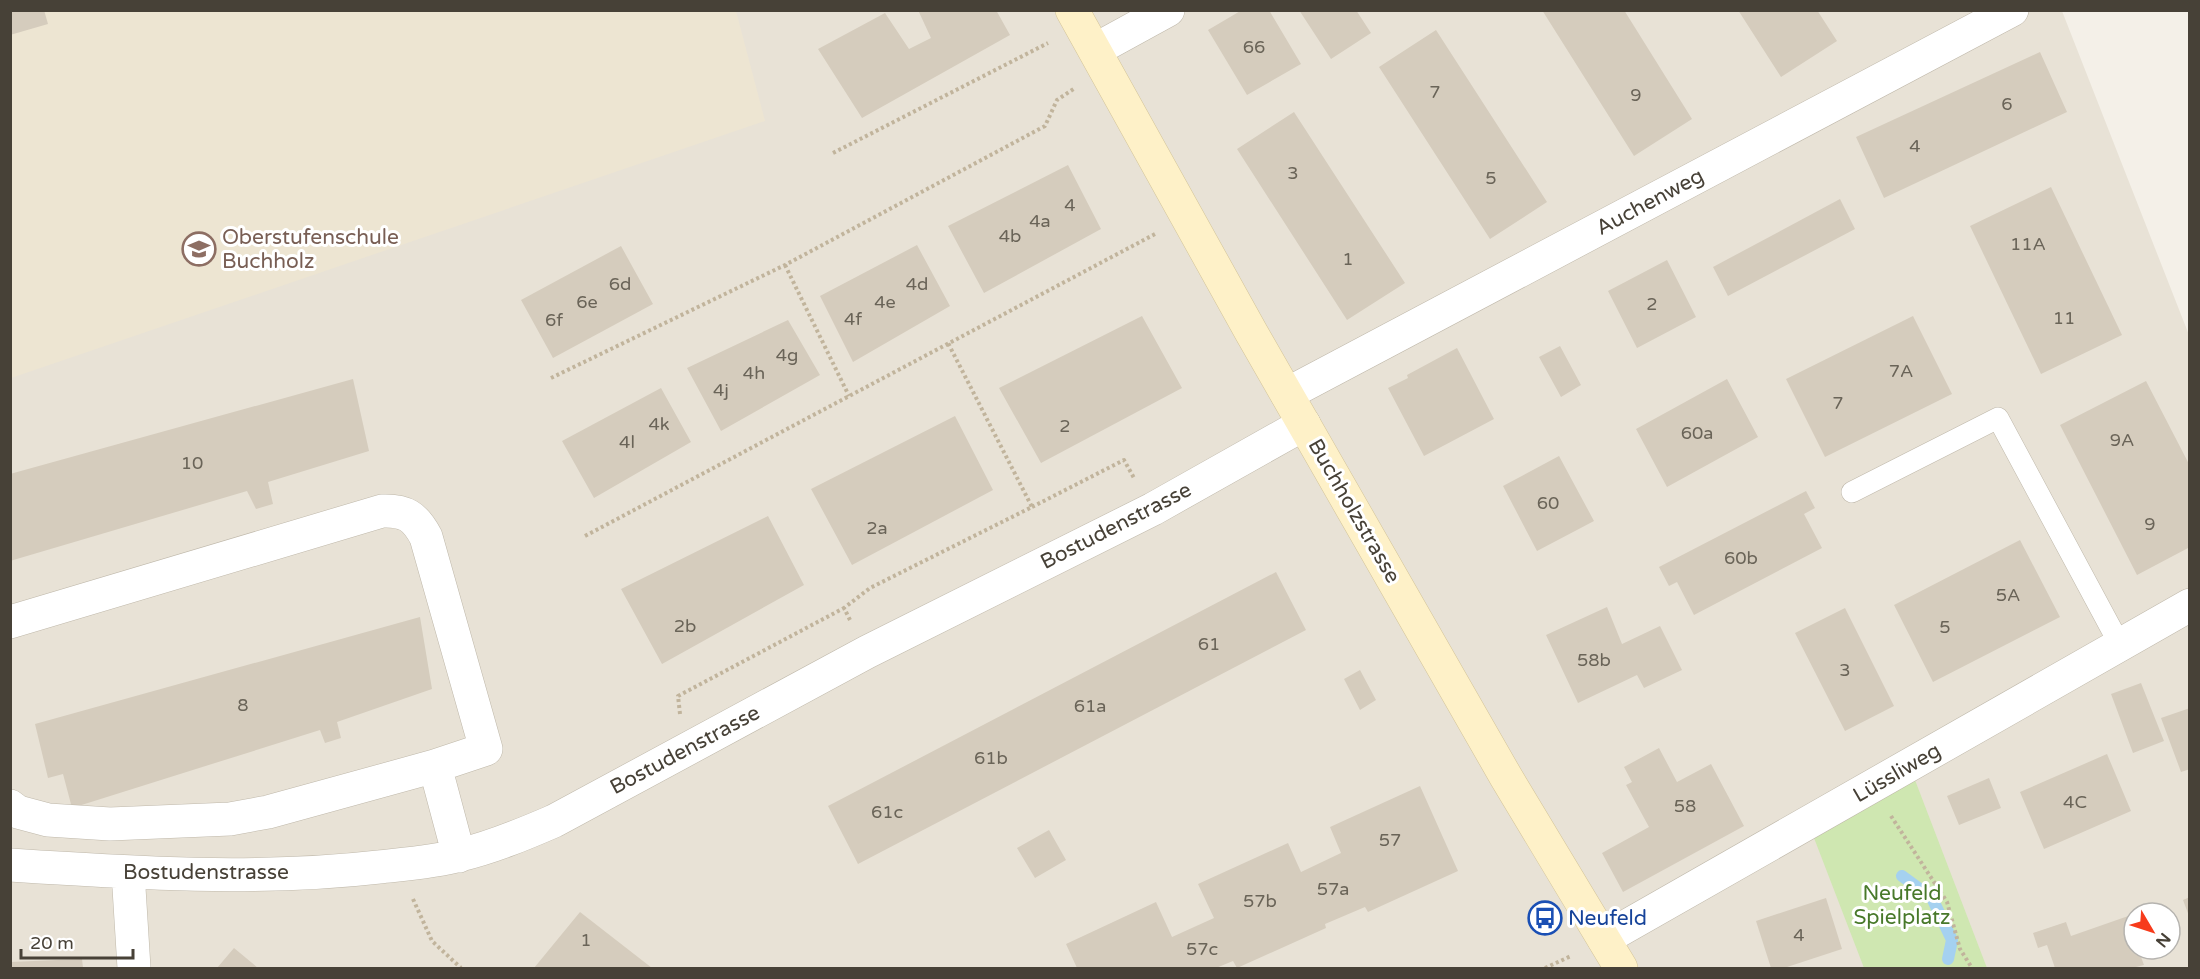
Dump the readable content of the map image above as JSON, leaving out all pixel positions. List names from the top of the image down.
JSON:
{
  "streets": {
    "street": [
      "Auchenweg",
      "Buchholzstrasse",
      "Bostudenstrasse",
      "Lüssliweg"
    ]
  },
  "crossings": [
    ["Auchenweg", "Buchholzstrasse"],
    ["Buchholzstrasse", "Bostudenstrasse"],
    ["Buchholzstrasse", "Lüssliweg"]
  ],
  "parks": ["Neufeld Spielplatz"],
  "places": {
    "school or university": ["Oberstufenschule Buchholz"],
    "bus stop": ["Neufeld"]
  },
  "house_numbers": [
    "66",
    "7",
    "9",
    "6",
    "4",
    "3",
    "5",
    "4",
    "4a",
    "4b",
    "11A",
    "1",
    "6d",
    "4d",
    "6e",
    "4e",
    "2",
    "11",
    "4f",
    "6f",
    "4g",
    "7A",
    "4h",
    "4j",
    "7",
    "4k",
    "2",
    "60a",
    "9A",
    "4l",
    "10",
    "60",
    "9",
    "2a",
    "60b",
    "5A",
    "2b",
    "5",
    "61",
    "58b",
    "3",
    "8",
    "61a",
    "61b",
    "4C",
    "58",
    "61c",
    "57",
    "57a",
    "57b",
    "4",
    "1",
    "57c"
  ],
  "scale_bar": "20 m",
  "north": "bottom right"
}
